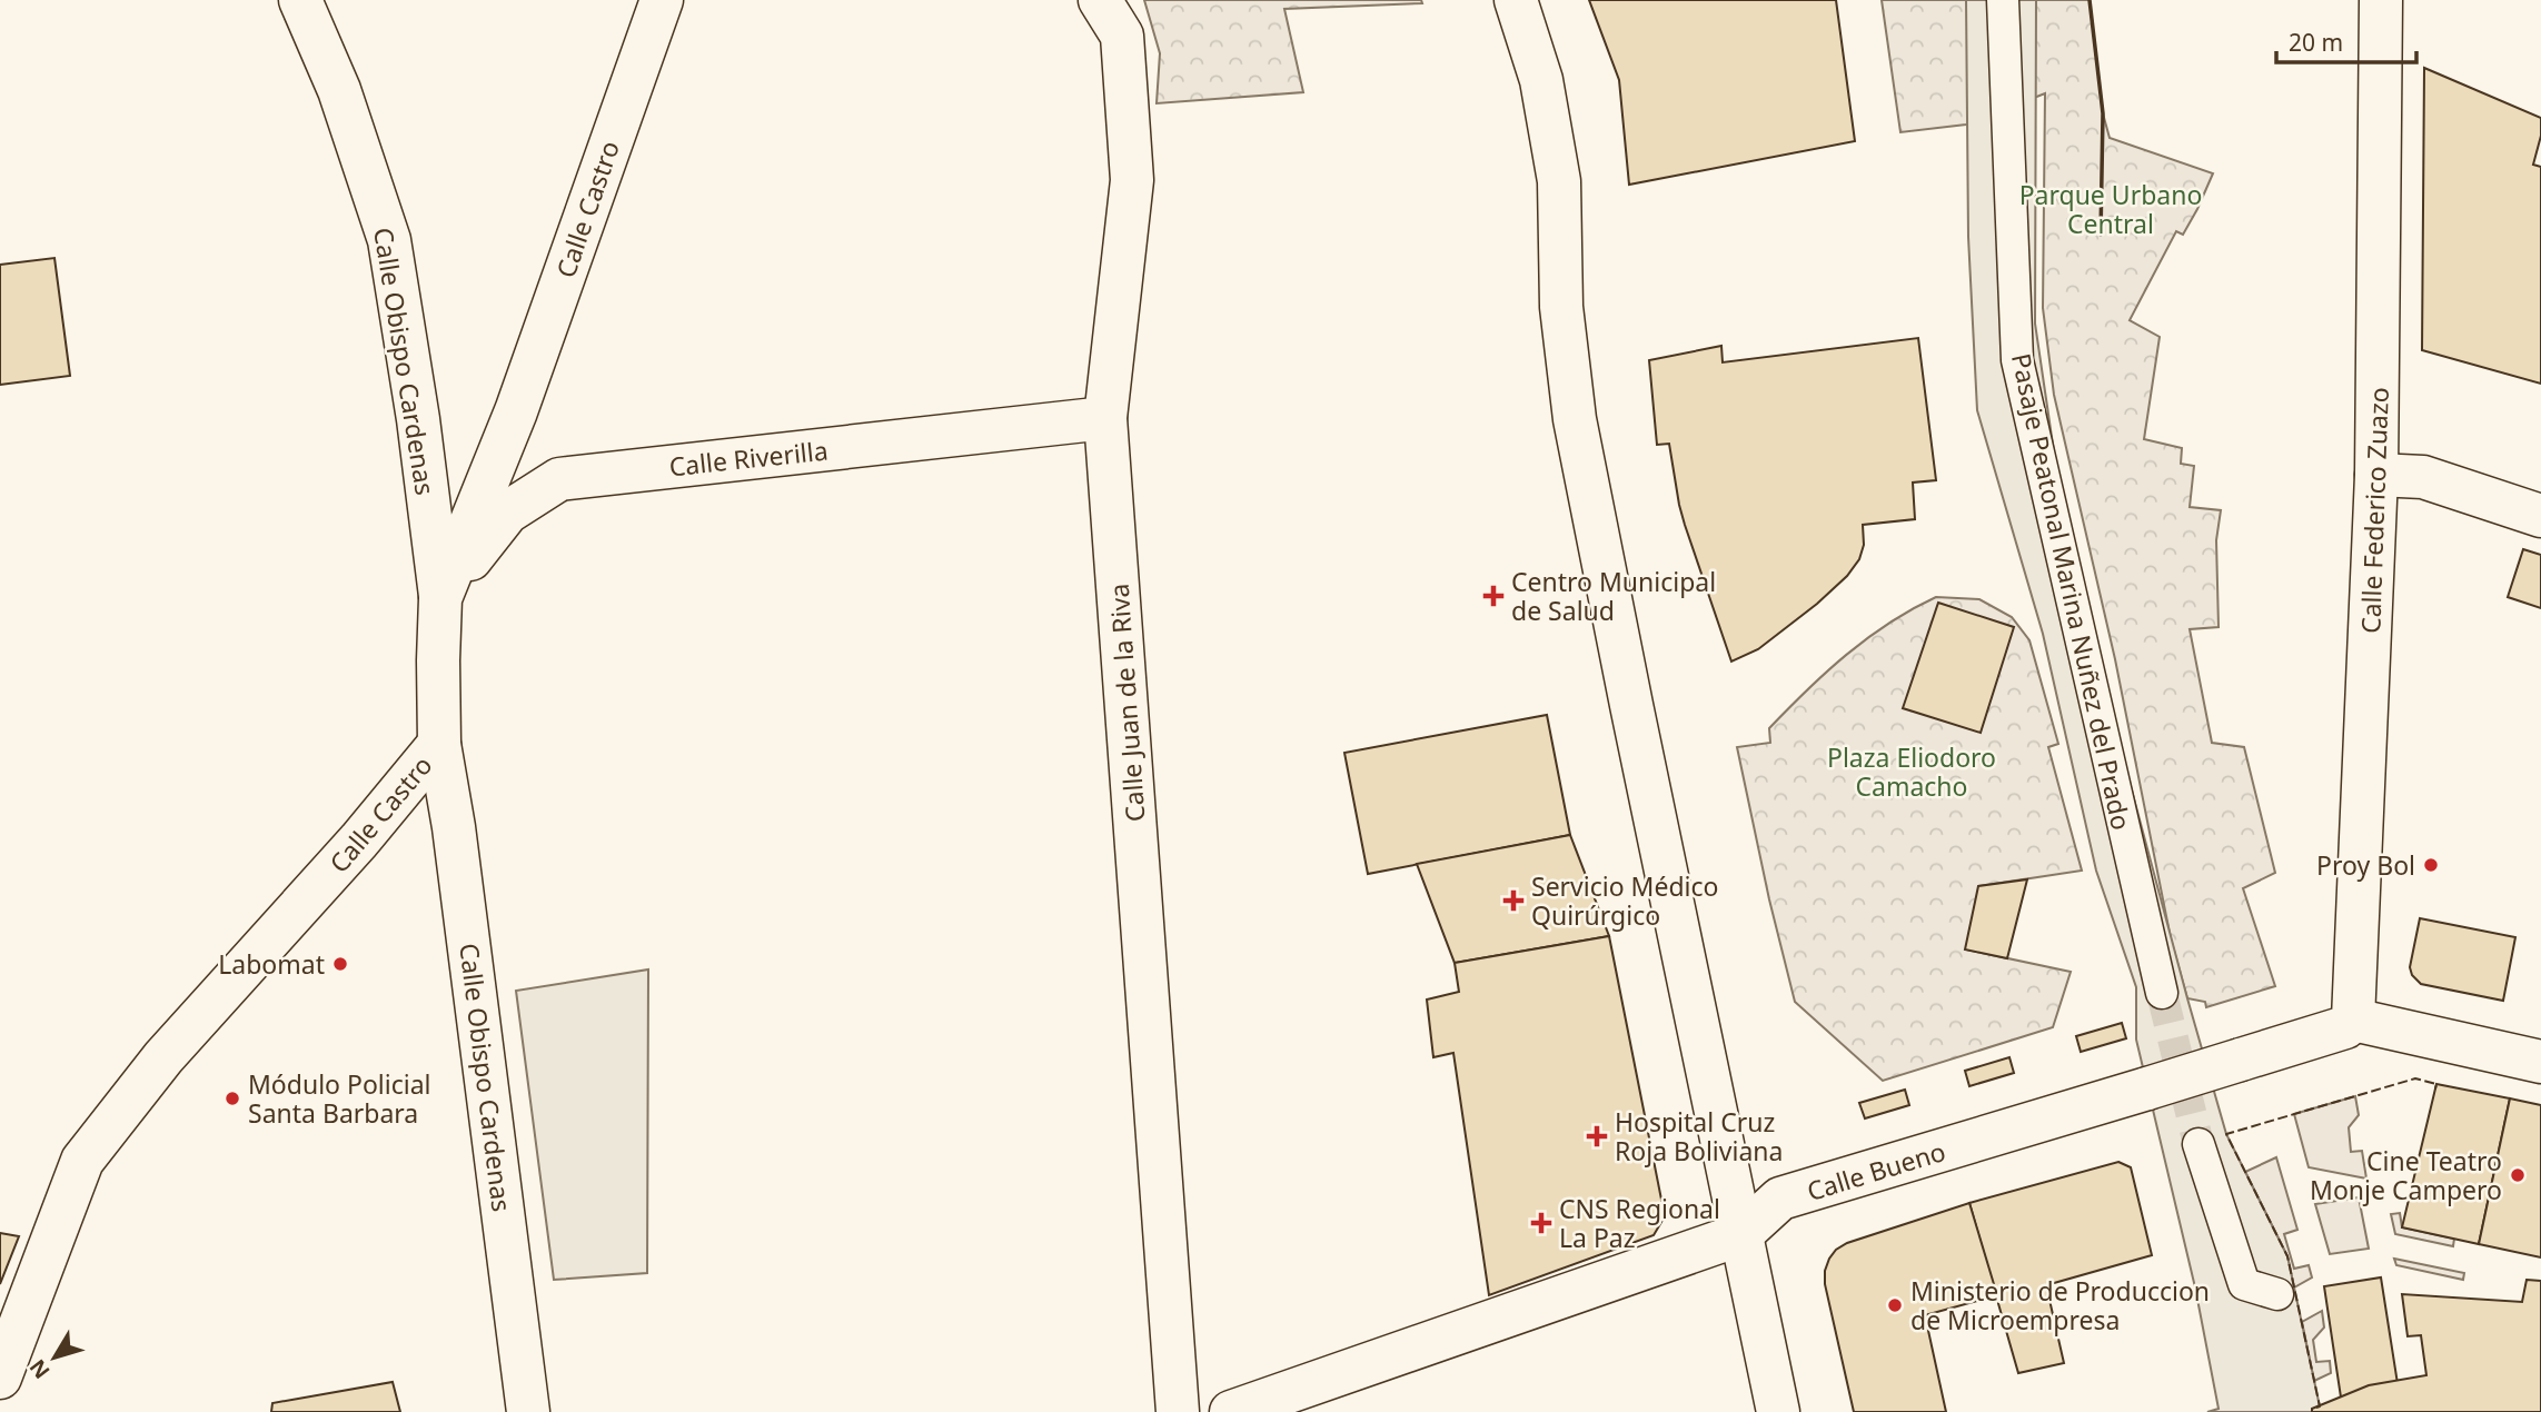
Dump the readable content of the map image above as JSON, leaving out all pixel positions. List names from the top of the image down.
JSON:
{
  "streets": {
    "street": [
      "Calle Castro",
      "Calle Obispo Cardenas",
      "Calle Riverilla",
      "Calle Federico Zuazo",
      "Pasaje Peatonal Marina Nuñez del Prado",
      "Calle Juan de la Riva",
      "Calle Bueno"
    ]
  },
  "crossings": [
    ["Calle Castro", "Calle Obispo Cardenas"],
    ["Calle Castro", "Calle Riverilla"],
    ["Calle Obispo Cardenas", "Calle Riverilla"],
    ["Calle Riverilla", "Calle Juan de la Riva"],
    ["Calle Federico Zuazo", "Calle Bueno"]
  ],
  "parks": ["Parque Urbano Central", "Plaza Eliodoro Camacho"],
  "places": {
    "health": [
      "Centro Municipal de Salud",
      "Servicio Médico Quirúrgico",
      "Hospital Cruz Roja Boliviana",
      "CNS Regional La Paz"
    ],
    "other": [
      "Proy Bol",
      "Labomat",
      "Módulo Policial Santa Barbara",
      "Cine Teatro Monje Campero",
      "Ministerio de Produccion de Microempresa"
    ]
  },
  "scale_bar": "20 m",
  "north": "bottom left"
}
